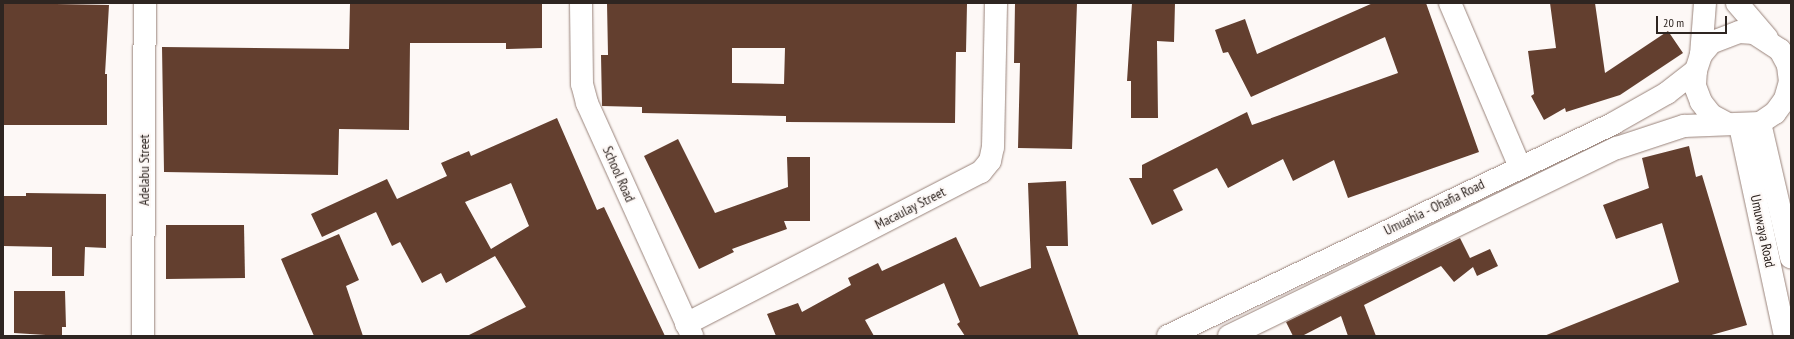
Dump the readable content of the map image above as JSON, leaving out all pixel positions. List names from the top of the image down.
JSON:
{
  "streets": {
    "street": [
      "Adelabu Street",
      "School Road",
      "Umuahia - Ohafia Road",
      "Macaulay Street",
      "Umuwaya Road"
    ]
  },
  "crossings": [
    ["School Road", "Macaulay Street"],
    ["Umuahia - Ohafia Road", "Umuwaya Road"]
  ],
  "scale_bar": "20 m"
}
